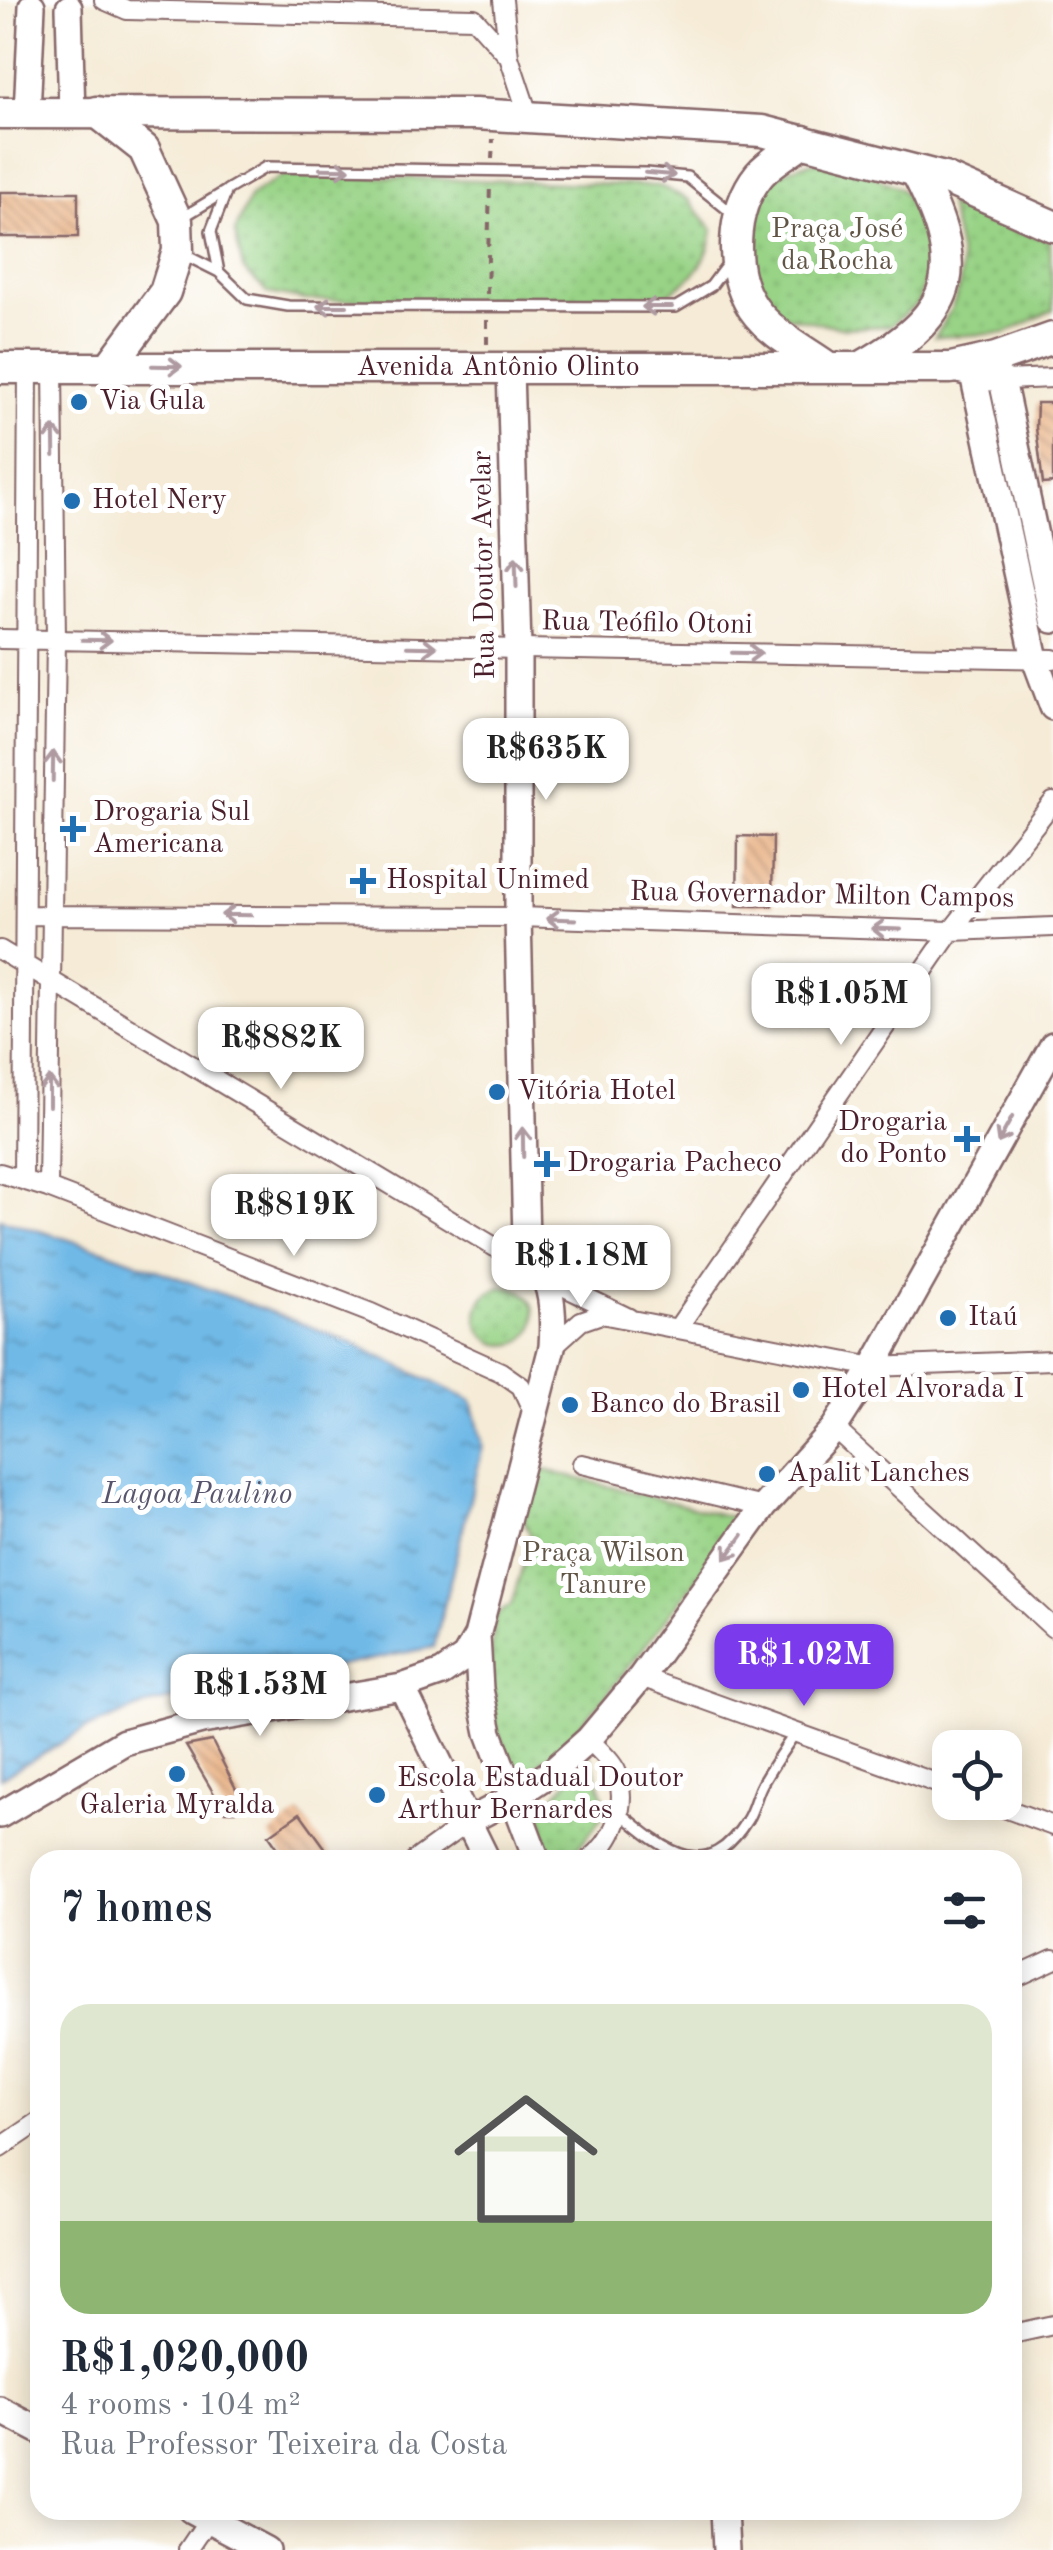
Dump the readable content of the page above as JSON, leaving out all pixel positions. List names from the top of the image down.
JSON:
{
  "streets": {
    "main road": ["Avenida Antônio Olinto", "Rua Doutor Avelar"],
    "street": ["Rua Teófilo Otoni", "Rua Governador Milton Campos"]
  },
  "crossings": [
    ["Avenida Antônio Olinto", "Rua Doutor Avelar"],
    ["Rua Doutor Avelar", "Rua Teófilo Otoni"],
    ["Rua Doutor Avelar", "Rua Governador Milton Campos"]
  ],
  "one_way": ["Rua Doutor Avelar", "Rua Teófilo Otoni", "Rua Governador Milton Campos"],
  "water": ["Lagoa Paulino"],
  "parks": ["Praça José da Rocha", "Praça Wilson Tanure"],
  "places": {
    "other": [
      "Via Gula",
      "Hotel Nery",
      "Vitória Hotel",
      "Itaú",
      "Hotel Alvorada I",
      "Banco do Brasil",
      "Apalit Lanches",
      "Galeria Myralda",
      "Escola Estadual Doutor Arthur Bernardes"
    ],
    "health": [
      "Drogaria Sul Americana",
      "Hospital Unimed",
      "Drogaria do Ponto",
      "Drogaria Pacheco"
    ]
  },
  "page": {
    "price": [
      "R$635K",
      "R$1.05M",
      "R$882K",
      "R$819K",
      "R$1.18M",
      "R$1.02M",
      "R$1.53M"
    ],
    "heading": "7 homes",
    "list": [
      {
        "name": "R$1,020,000",
        "note": "4 rooms · 104 m² · Rua Professor Teixeira da Costa"
      }
    ]
  }
}
